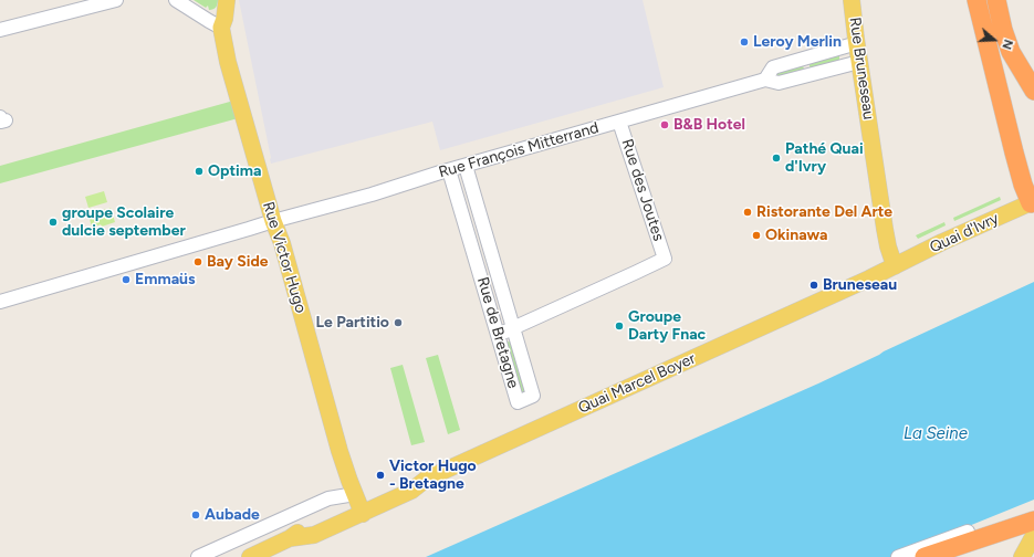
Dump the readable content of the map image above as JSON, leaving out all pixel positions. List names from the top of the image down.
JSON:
{
  "streets": {
    "main road": [
      "Rue Bruneseau",
      "Quai d'Ivry",
      "Rue Victor Hugo",
      "Quai Marcel Boyer"
    ],
    "street": ["Rue François Mitterrand", "Rue des Joutes", "Rue de Bretagne"]
  },
  "crossings": [
    ["Rue Bruneseau", "Rue François Mitterrand"],
    ["Rue Bruneseau", "Quai d'Ivry"],
    ["Rue Bruneseau", "Quai Marcel Boyer"],
    ["Rue François Mitterrand", "Rue des Joutes"],
    ["Rue François Mitterrand", "Rue Victor Hugo"],
    ["Rue François Mitterrand", "Rue de Bretagne"],
    ["Rue des Joutes", "Rue de Bretagne"],
    ["Quai d'Ivry", "Quai Marcel Boyer"],
    ["Rue Victor Hugo", "Quai Marcel Boyer"]
  ],
  "water": ["La Seine"],
  "places": [
    "Leroy Merlin",
    "B&B Hotel",
    "Pathé Quai d'Ivry",
    "Optima",
    "Ristorante Del Arte",
    "groupe Scolaire dulcie september",
    "Okinawa",
    "Bay Side",
    "Emmaüs",
    "Bruneseau",
    "Le Partitio",
    "Groupe Darty Fnac",
    "Victor Hugo - Bretagne",
    "Aubade"
  ],
  "north": "right"
}
